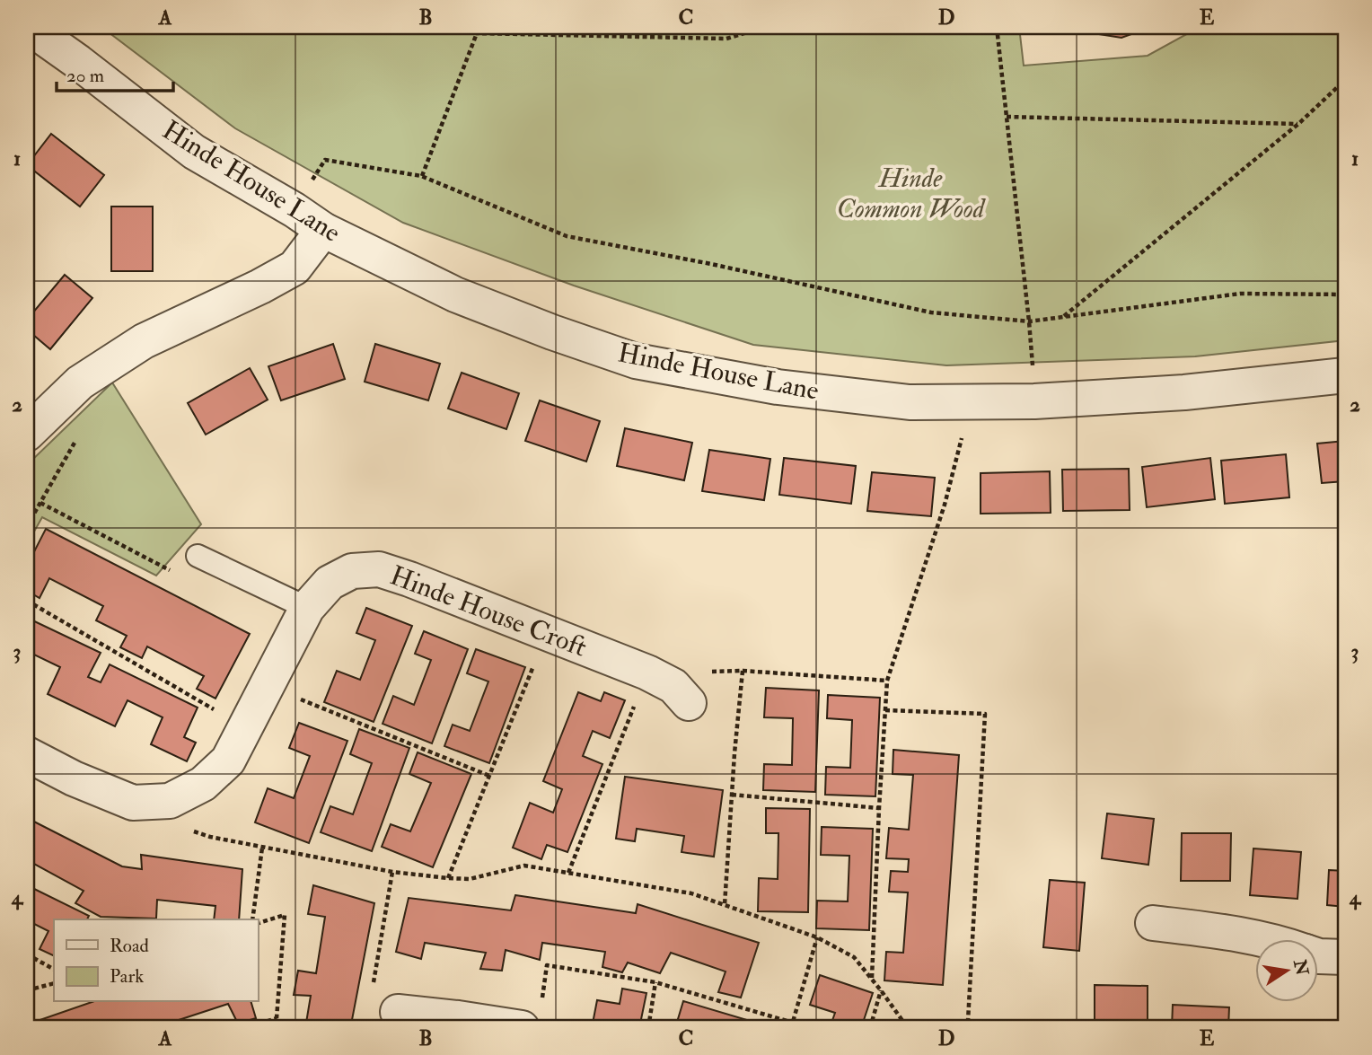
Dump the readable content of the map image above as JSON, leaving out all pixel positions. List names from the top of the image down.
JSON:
{
  "streets": {
    "street": ["Hinde House Lane", "Hinde House Croft"]
  },
  "parks": ["Hinde Common Wood"],
  "legend": ["Road", "Park"],
  "scale_bar": "20 m",
  "north": "right",
  "grid": {
    "columns": [
      "A",
      "B",
      "C",
      "D",
      "E"
    ],
    "rows": [
      "1",
      "2",
      "3",
      "4"
    ]
  }
}
